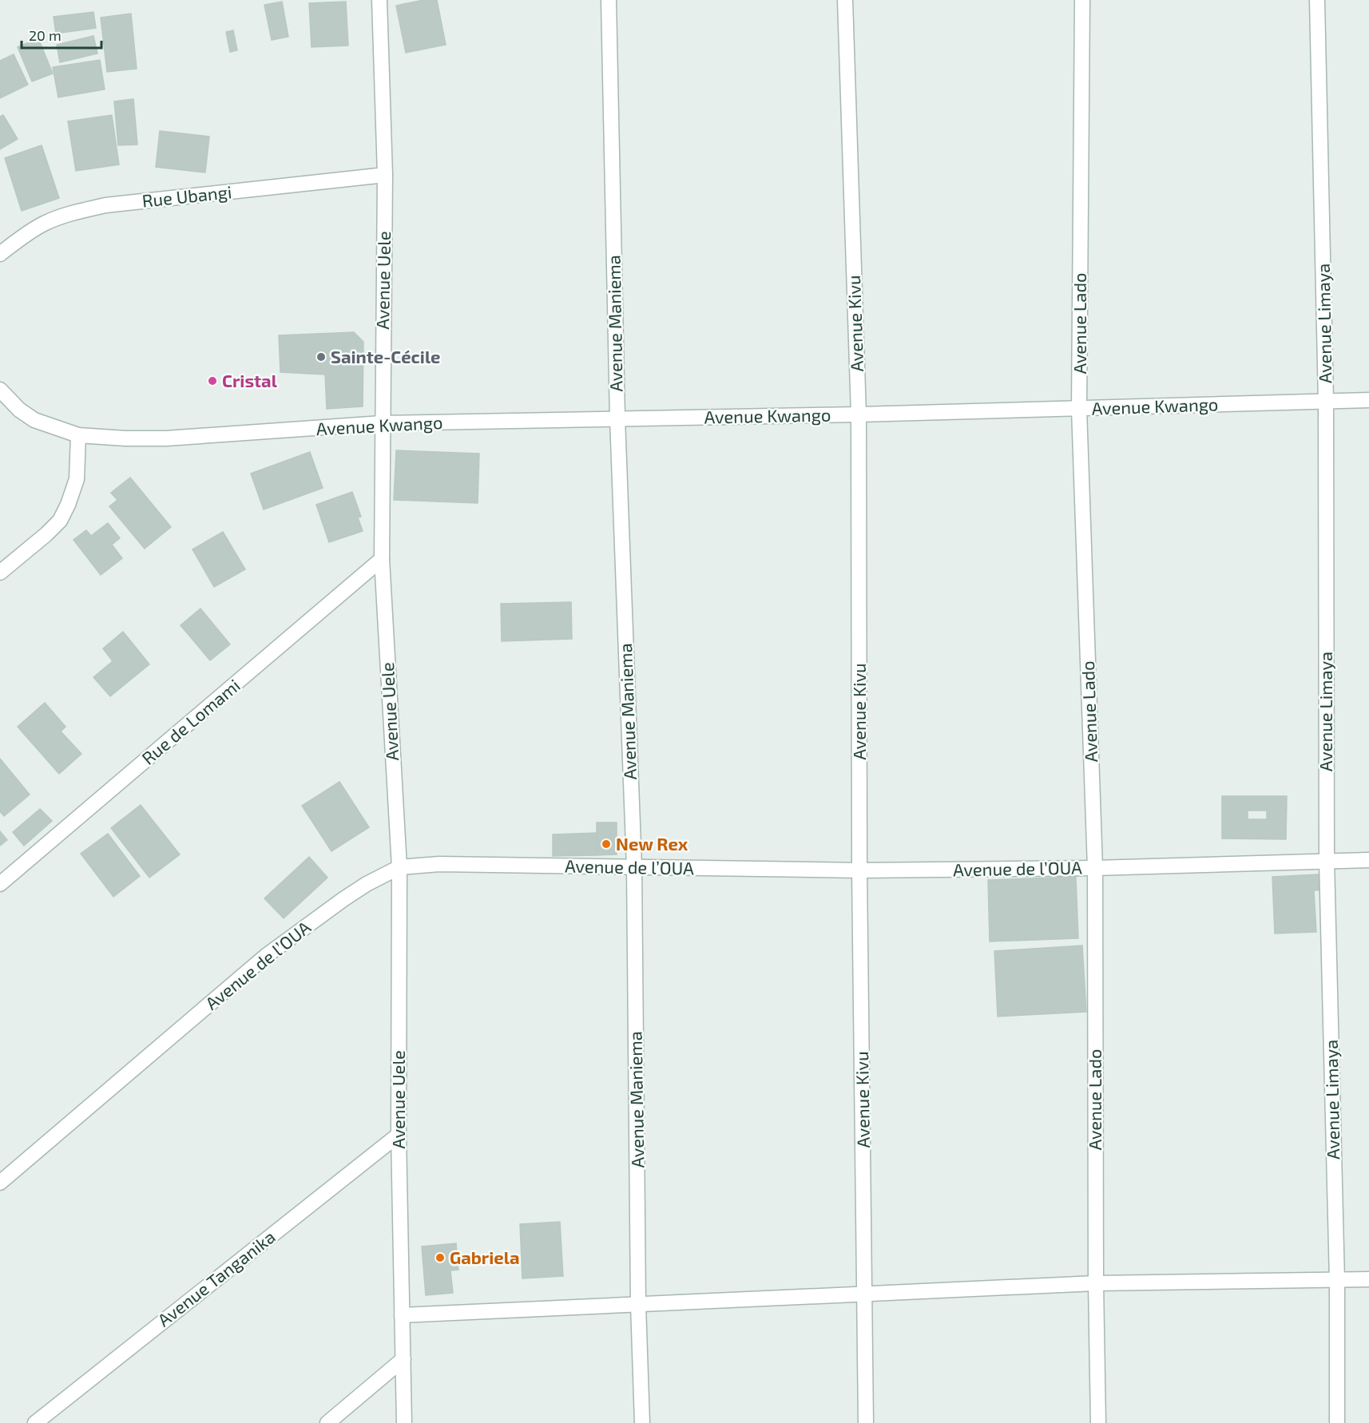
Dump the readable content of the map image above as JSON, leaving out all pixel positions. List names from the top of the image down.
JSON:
{
  "streets": {
    "street": [
      "Rue Ubangi",
      "Avenue Uele",
      "Avenue Maniema",
      "Avenue Kivu",
      "Avenue Lado",
      "Avenue Limaya",
      "Avenue Kwango",
      "Rue de Lomami",
      "Avenue de l’OUA",
      "Avenue Tanganika"
    ]
  },
  "crossings": [
    ["Rue Ubangi", "Avenue Uele"],
    ["Avenue Uele", "Avenue Kwango"],
    ["Avenue Uele", "Rue de Lomami"],
    ["Avenue Uele", "Avenue de l’OUA"],
    ["Avenue Uele", "Avenue Tanganika"],
    ["Avenue Maniema", "Avenue Kwango"],
    ["Avenue Maniema", "Avenue de l’OUA"],
    ["Avenue Kivu", "Avenue Kwango"],
    ["Avenue Kivu", "Avenue de l’OUA"],
    ["Avenue Lado", "Avenue Kwango"],
    ["Avenue Lado", "Avenue de l’OUA"],
    ["Avenue Limaya", "Avenue Kwango"],
    ["Avenue Limaya", "Avenue de l’OUA"]
  ],
  "places": [
    "Sainte-Cécile",
    "Cristal",
    "New Rex",
    "Gabriela"
  ],
  "scale_bar": "20 m"
}
